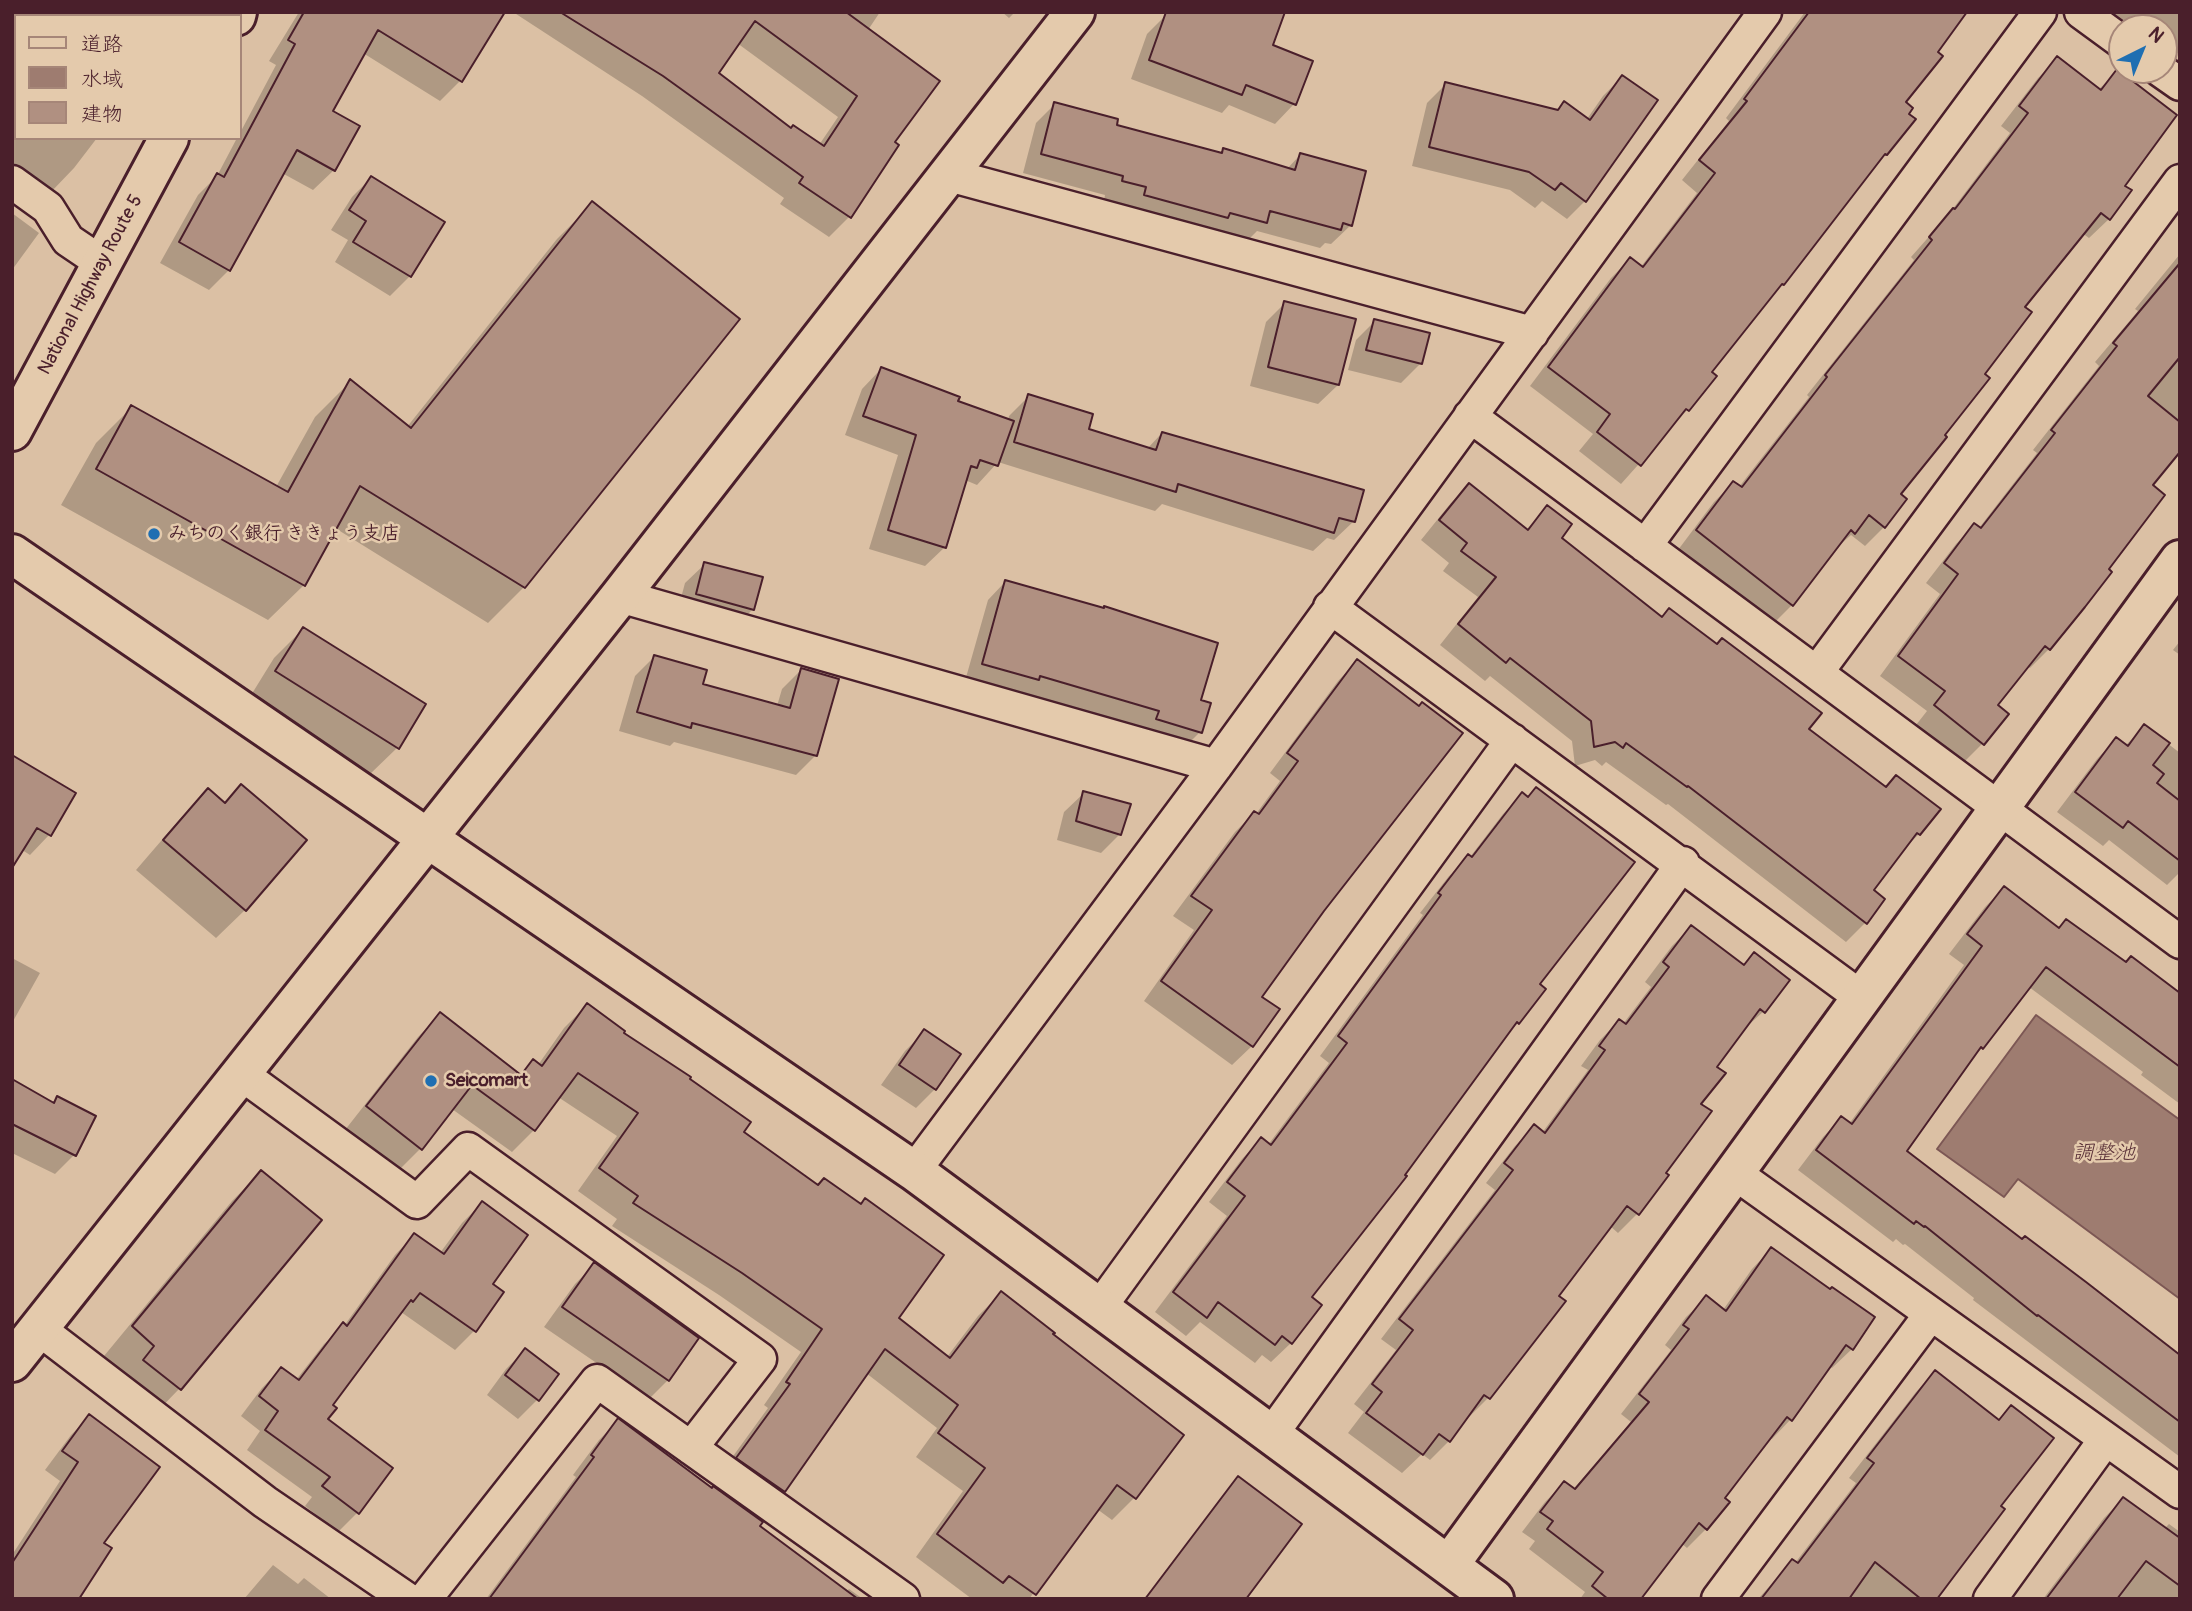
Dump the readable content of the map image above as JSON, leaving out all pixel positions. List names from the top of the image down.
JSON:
{
  "streets": {
    "main road": ["National Highway Route 5"]
  },
  "water": ["調整池"],
  "places": ["みちのく銀行 ききょう支店", "Seicomart"],
  "legend": ["道路", "水域", "建物"],
  "north": "top right"
}
